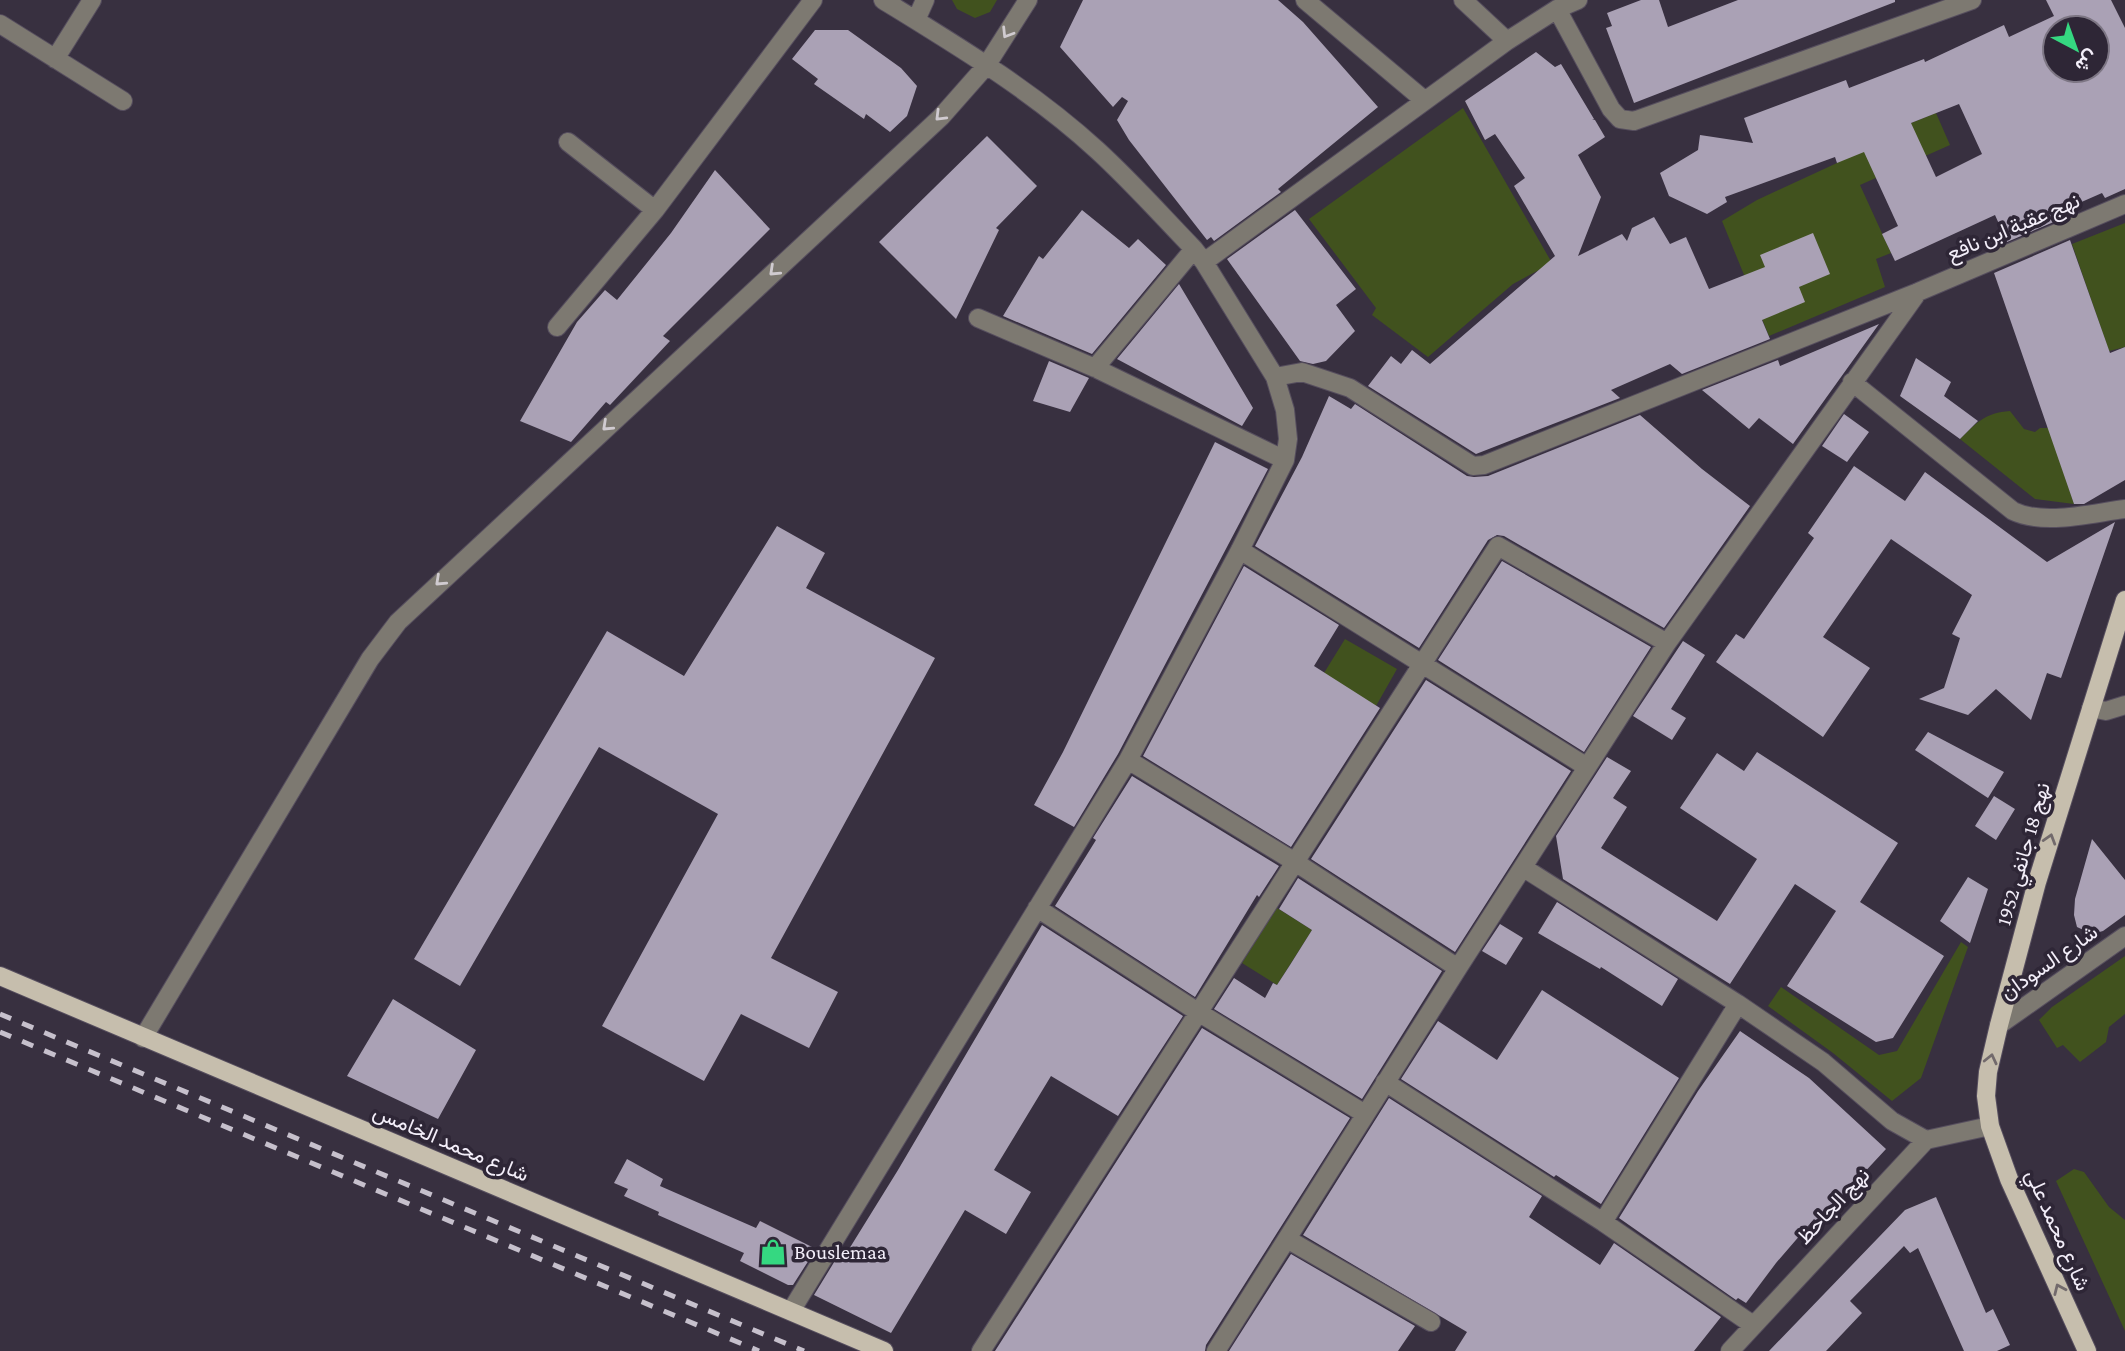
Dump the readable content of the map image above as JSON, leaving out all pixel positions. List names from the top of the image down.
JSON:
{
  "streets": {
    "main road": ["نهج 18 جانفي 1952", "شارع محمد الخامس", "شارع محمد علي"],
    "street": ["نهج عقبة ابن نافع", "شارع السودان", "نهج الجاحظ"]
  },
  "crossings": [
    ["نهج 18 جانفي 1952", "شارع السودان"],
    ["نهج 18 جانفي 1952", "شارع محمد علي"]
  ],
  "one_way": ["نهج 18 جانفي 1952", "شارع محمد علي"],
  "places": {
    "shop": ["Bouslemaa"]
  },
  "north": "bottom right"
}
